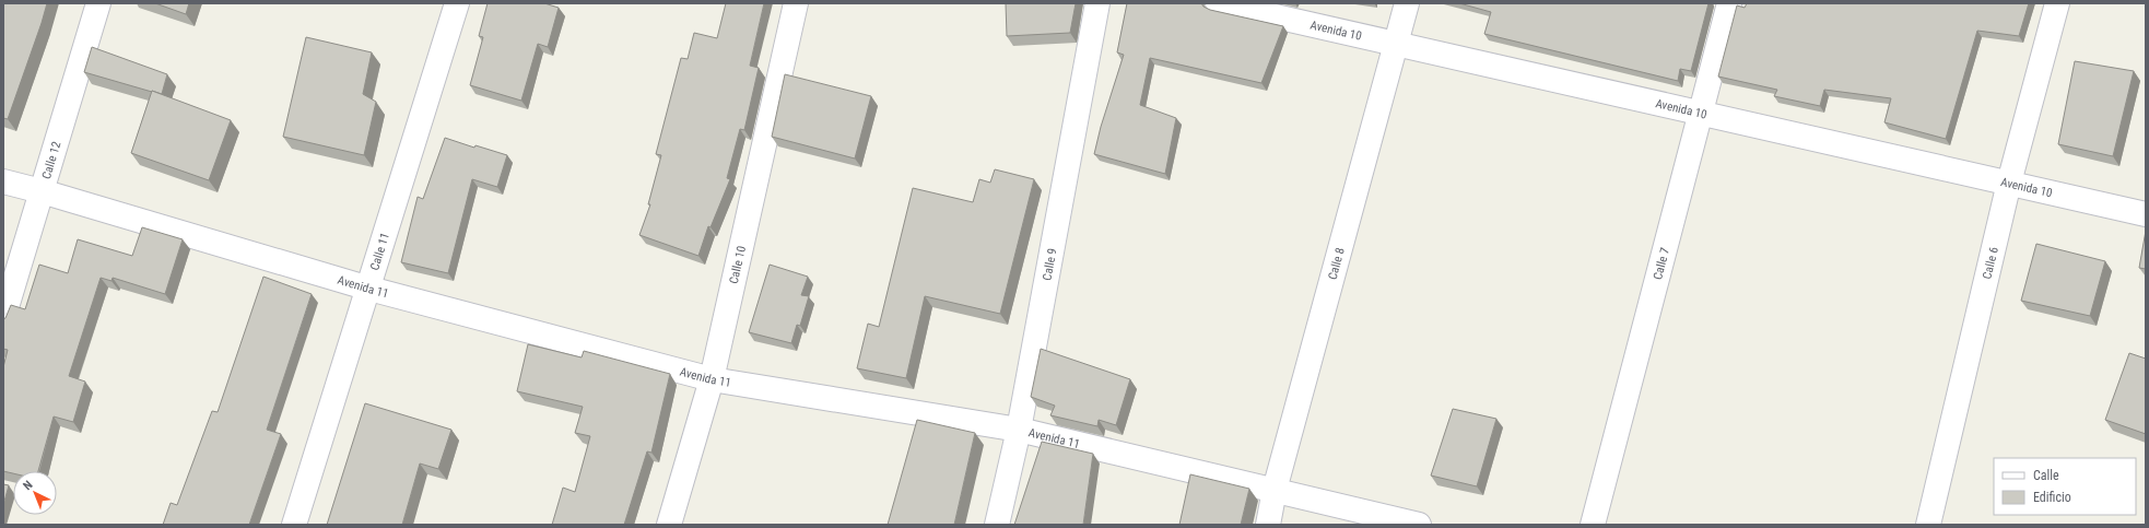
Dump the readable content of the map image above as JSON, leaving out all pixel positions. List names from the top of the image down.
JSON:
{
  "streets": {
    "street": [
      "Avenida 10",
      "Calle 12",
      "Calle 11",
      "Calle 8",
      "Calle 7",
      "Calle 6",
      "Calle 9",
      "Calle 10",
      "Avenida 11"
    ]
  },
  "crossings": [
    ["Avenida 10", "Calle 8"],
    ["Avenida 10", "Calle 7"],
    ["Avenida 10", "Calle 6"],
    ["Calle 12", "Avenida 11"],
    ["Calle 11", "Avenida 11"],
    ["Calle 8", "Avenida 11"],
    ["Calle 9", "Avenida 11"],
    ["Calle 10", "Avenida 11"]
  ],
  "legend": ["Calle", "Edificio"],
  "north": "top left"
}
